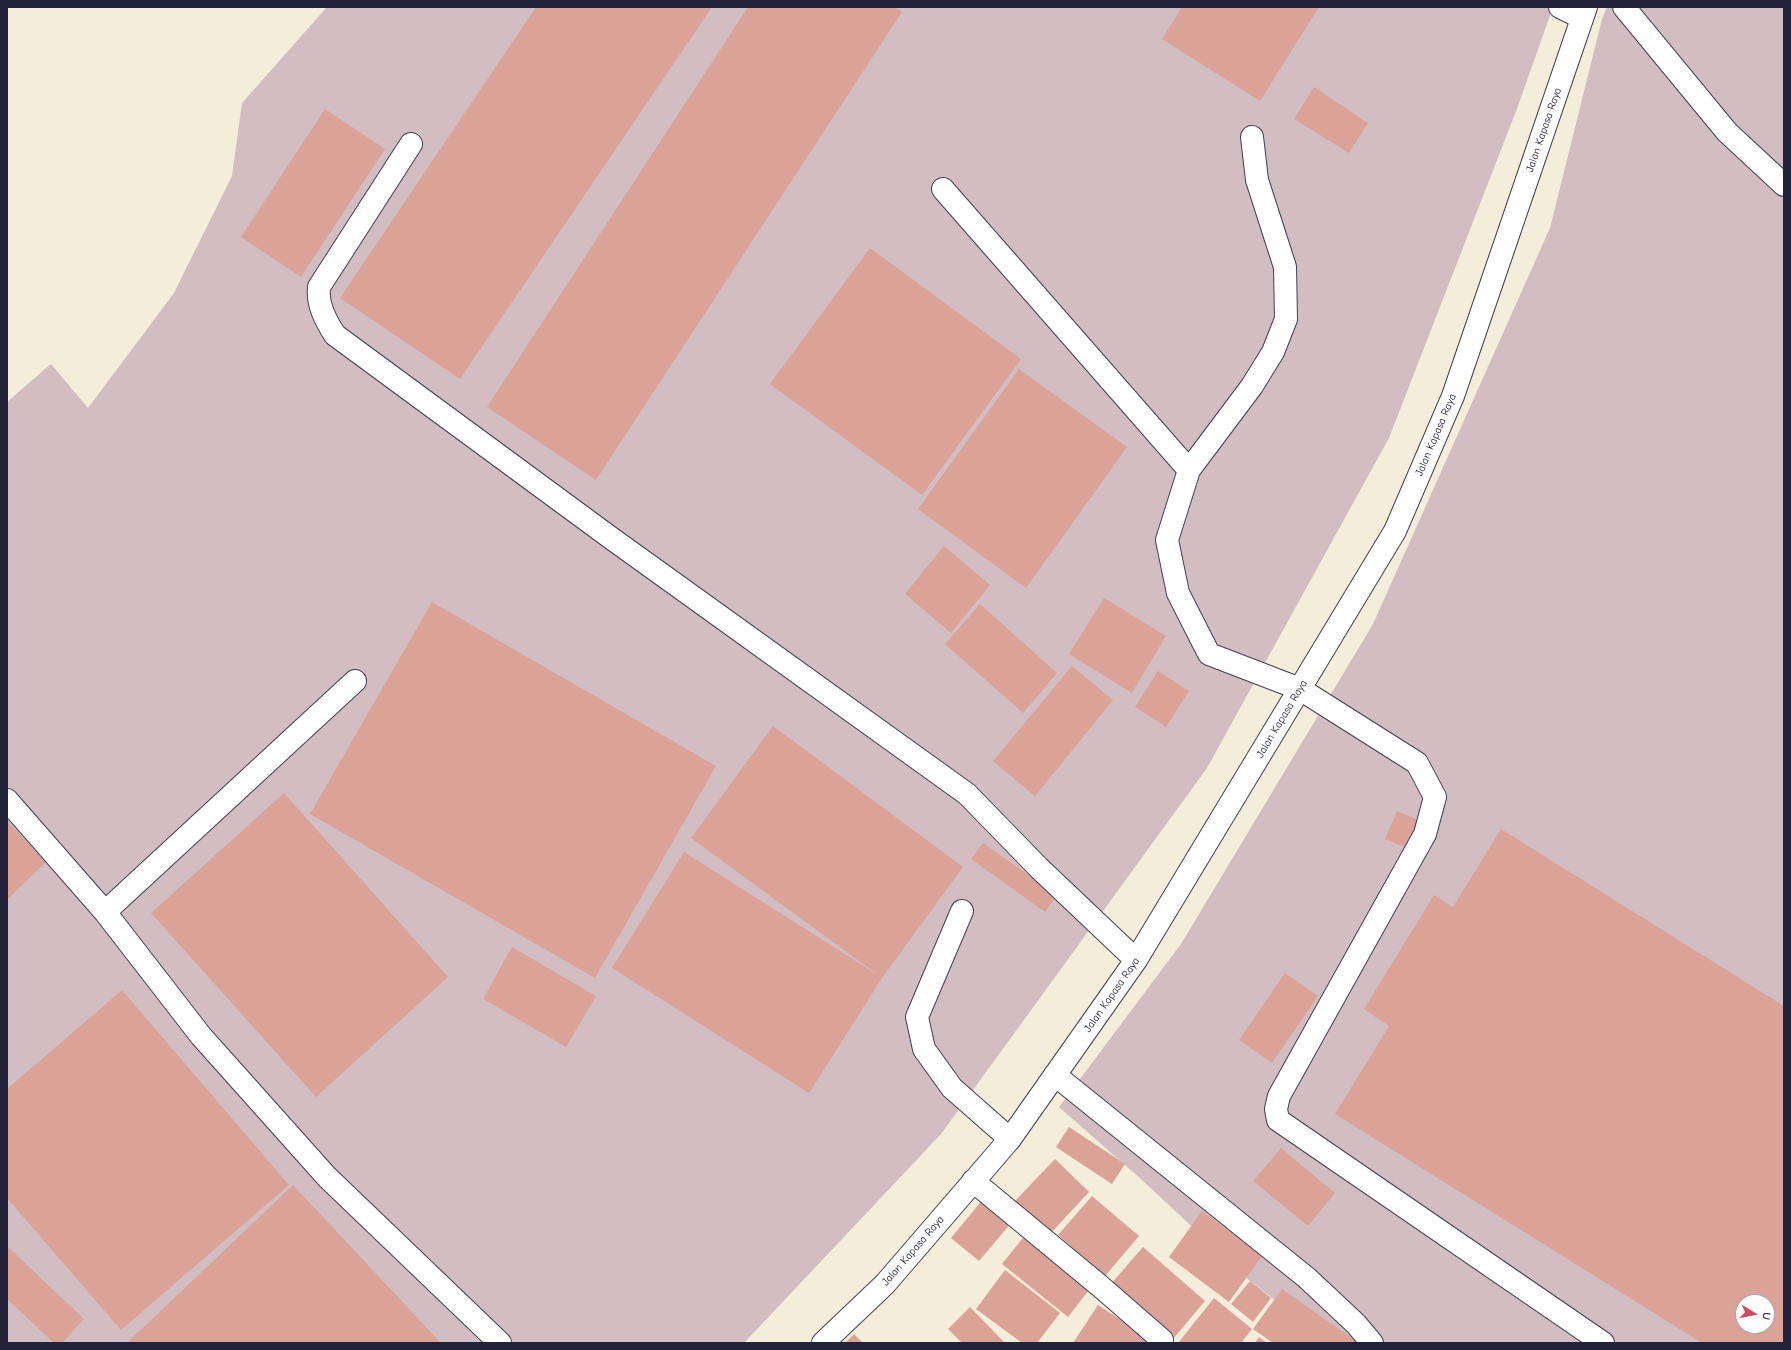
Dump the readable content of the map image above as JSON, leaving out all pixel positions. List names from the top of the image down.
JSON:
{
  "streets": {
    "main road": ["Jalan Kapasa Raya"]
  },
  "north": "right"
}
